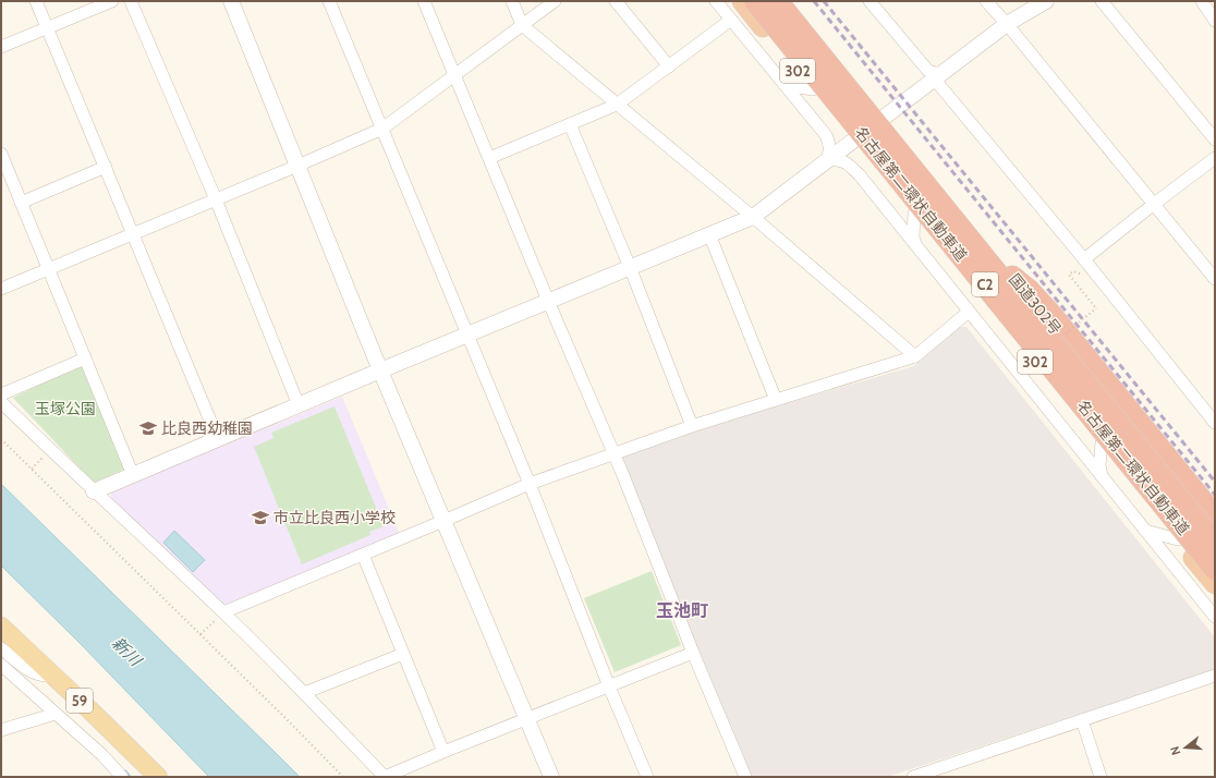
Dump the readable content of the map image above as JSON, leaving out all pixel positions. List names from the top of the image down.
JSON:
{
  "streets": {
    "highway": [
      "302",
      "名古屋第二環状自動車道",
      "C2",
      "国道302号"
    ],
    "main road": ["59"]
  },
  "crossings": [
    ["名古屋第二環状自動車道", "国道302号"]
  ],
  "districts": ["玉池町"],
  "water": ["新川"],
  "parks": ["玉塚公園"],
  "places": {
    "school or university": ["比良西幼稚園", "市立比良西小学校"]
  },
  "north": "left"
}
